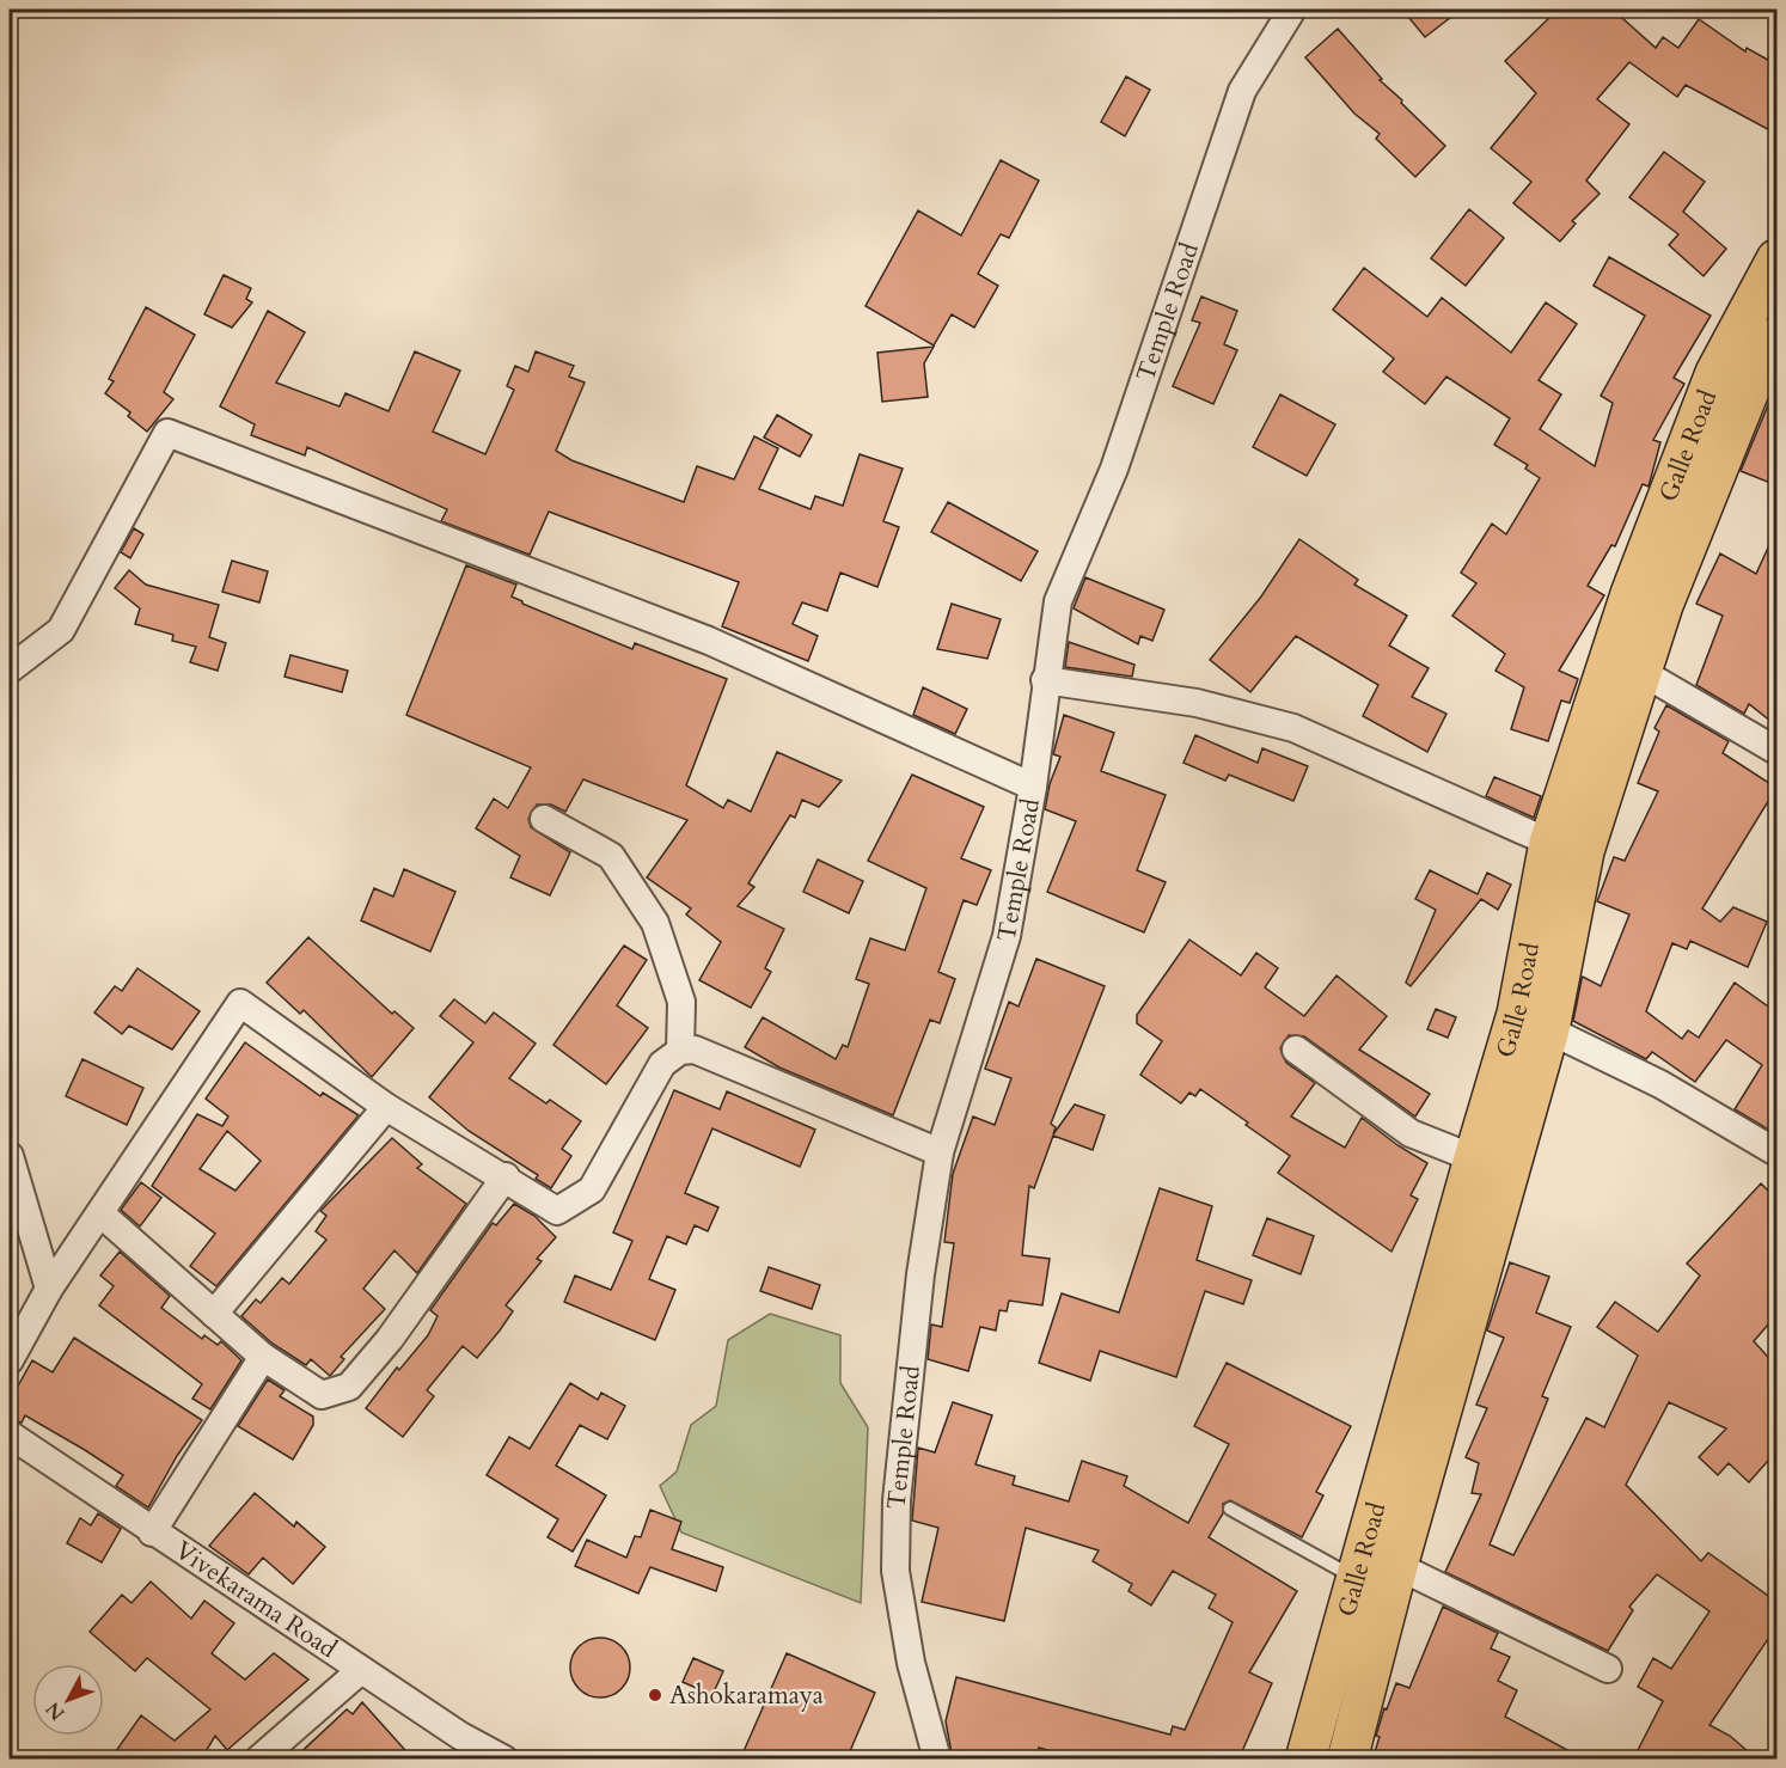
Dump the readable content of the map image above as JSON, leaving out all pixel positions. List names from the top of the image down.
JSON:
{
  "streets": {
    "highway": ["Galle Road"],
    "street": ["Temple Road", "Vivekarama Road"]
  },
  "places": ["Ashokaramaya"],
  "north": "bottom left"
}
